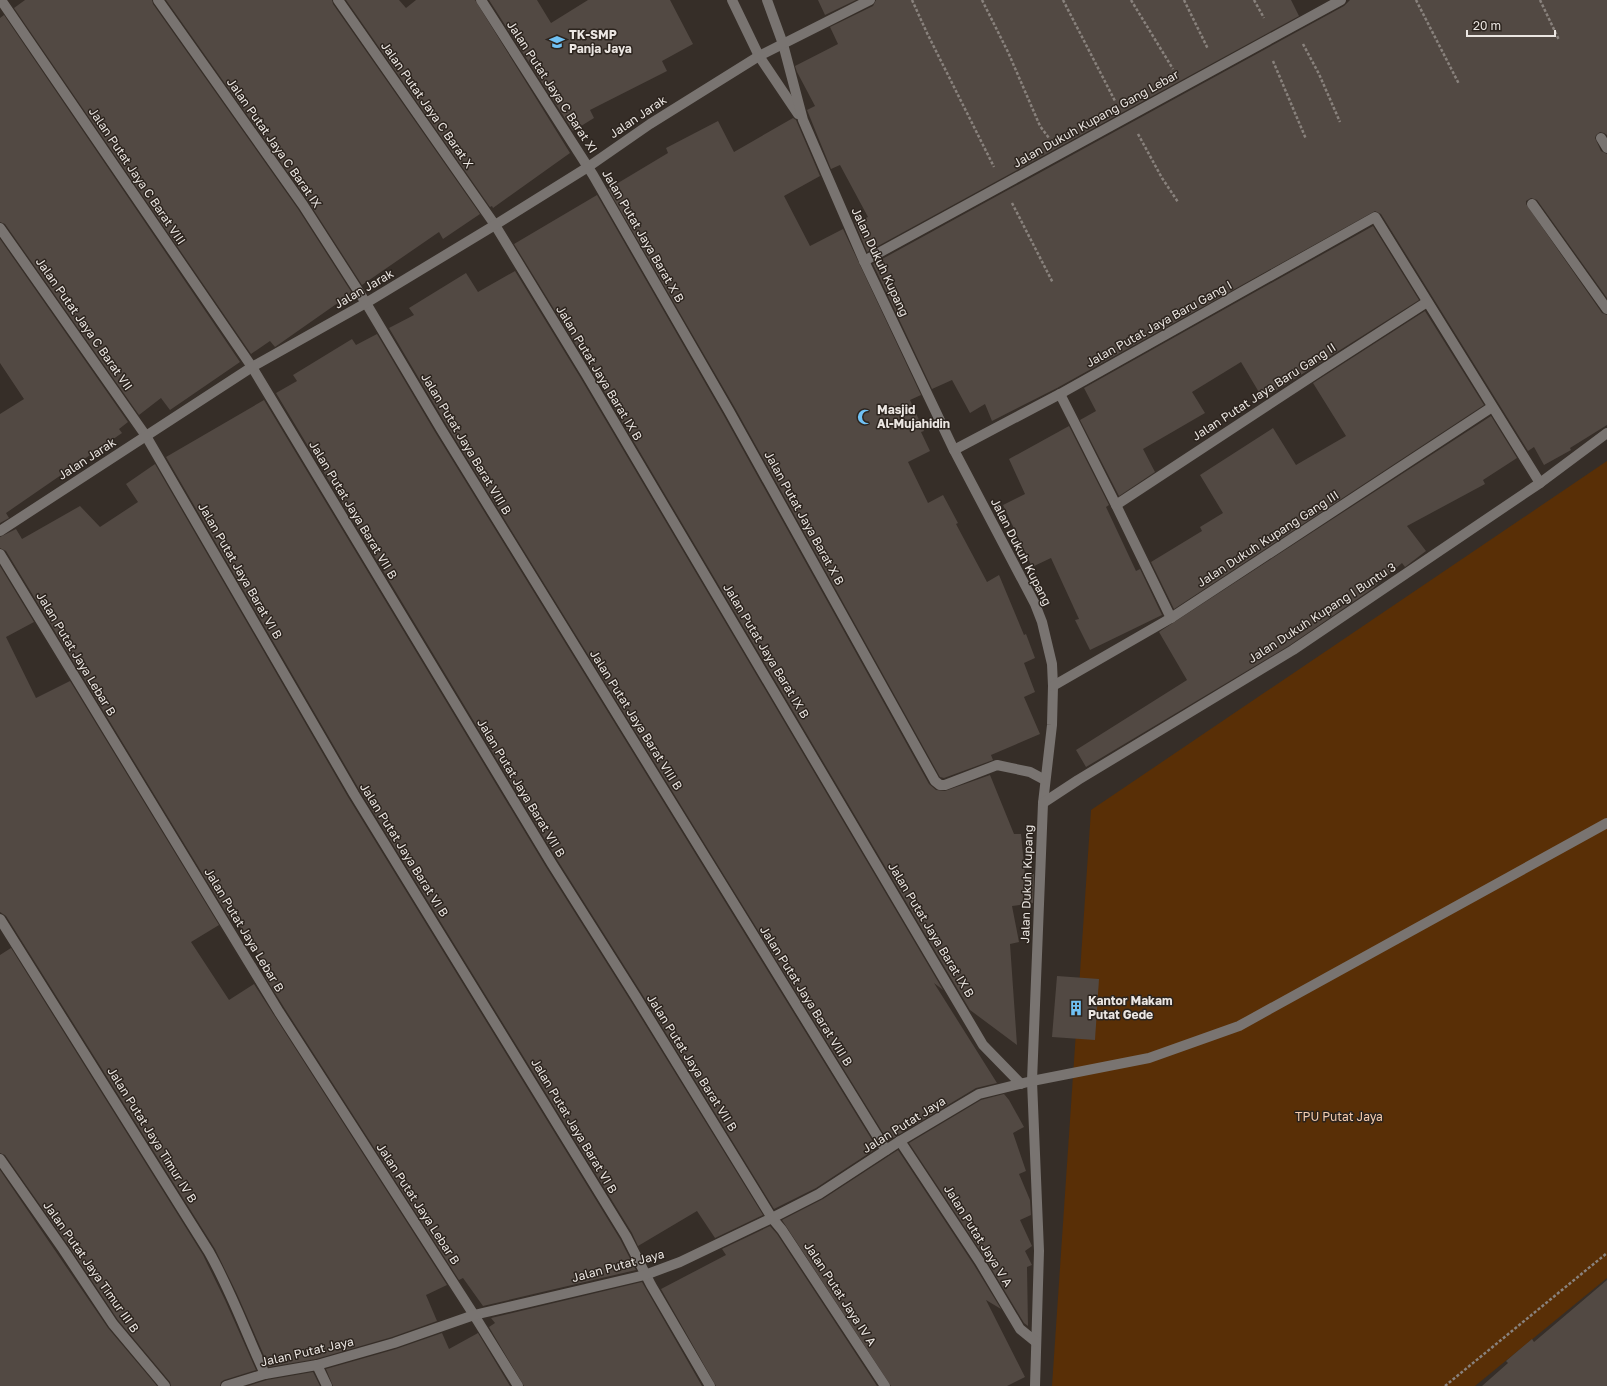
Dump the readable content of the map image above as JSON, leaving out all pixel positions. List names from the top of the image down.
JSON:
{
  "streets": {
    "street": [
      "Jalan Putat Jaya C Barat XI",
      "Jalan Putat Jaya C Barat X",
      "Jalan Jarak",
      "Jalan Dukuh Kupang Gang Lebar",
      "Jalan Putat Jaya C Barat IX",
      "Jalan Putat Jaya C Barat VIII",
      "Jalan Putat Jaya Barat X B",
      "Jalan Dukuh Kupang",
      "Jalan Putat Jaya C Barat VII",
      "Jalan Putat Jaya Baru Gang I",
      "Jalan Putat Jaya Barat IX B",
      "Jalan Putat Jaya Baru Gang II",
      "Jalan Putat Jaya Barat VIII B",
      "Jalan Putat Jaya Barat VII B",
      "Jalan Dukuh Kupang Gang III",
      "Jalan Putat Jaya Barat VI B",
      "Jalan Dukuh Kupang I Buntu 3",
      "Jalan Putat Jaya Lebar B",
      "Jalan Putat Jaya",
      "Jalan Putat Jaya Timur IV B",
      "Jalan Putat Jaya V A",
      "Jalan Putat Jaya Timur III B",
      "Jalan Putat Jaya IV A"
    ]
  },
  "crossings": [
    ["Jalan Putat Jaya C Barat XI", "Jalan Jarak"],
    ["Jalan Putat Jaya C Barat XI", "Jalan Putat Jaya Barat X B"],
    ["Jalan Putat Jaya C Barat X", "Jalan Jarak"],
    ["Jalan Putat Jaya C Barat X", "Jalan Putat Jaya Barat IX B"],
    ["Jalan Jarak", "Jalan Putat Jaya C Barat IX"],
    ["Jalan Jarak", "Jalan Putat Jaya C Barat VIII"],
    ["Jalan Jarak", "Jalan Putat Jaya Barat X B"],
    ["Jalan Jarak", "Jalan Dukuh Kupang"],
    ["Jalan Jarak", "Jalan Putat Jaya C Barat VII"],
    ["Jalan Jarak", "Jalan Putat Jaya Barat IX B"],
    ["Jalan Jarak", "Jalan Putat Jaya Barat VIII B"],
    ["Jalan Jarak", "Jalan Putat Jaya Barat VII B"],
    ["Jalan Jarak", "Jalan Putat Jaya Barat VI B"],
    ["Jalan Dukuh Kupang Gang Lebar", "Jalan Dukuh Kupang"],
    ["Jalan Putat Jaya C Barat IX", "Jalan Putat Jaya Barat VIII B"],
    ["Jalan Putat Jaya C Barat VIII", "Jalan Putat Jaya Barat VII B"],
    ["Jalan Putat Jaya Barat X B", "Jalan Dukuh Kupang"],
    ["Jalan Dukuh Kupang", "Jalan Putat Jaya Baru Gang I"],
    ["Jalan Dukuh Kupang", "Jalan Dukuh Kupang Gang III"],
    ["Jalan Dukuh Kupang", "Jalan Dukuh Kupang I Buntu 3"],
    ["Jalan Dukuh Kupang", "Jalan Putat Jaya"],
    ["Jalan Dukuh Kupang", "Jalan Putat Jaya V A"],
    ["Jalan Putat Jaya C Barat VII", "Jalan Putat Jaya Barat VI B"],
    ["Jalan Putat Jaya Baru Gang I", "Jalan Putat Jaya Baru Gang II"],
    ["Jalan Putat Jaya Barat IX B", "Jalan Putat Jaya"],
    ["Jalan Putat Jaya Barat VIII B", "Jalan Putat Jaya"],
    ["Jalan Putat Jaya Barat VII B", "Jalan Putat Jaya"],
    ["Jalan Putat Jaya Barat VII B", "Jalan Putat Jaya IV A"],
    ["Jalan Putat Jaya Barat VI B", "Jalan Putat Jaya"],
    ["Jalan Putat Jaya Lebar B", "Jalan Putat Jaya"],
    ["Jalan Putat Jaya", "Jalan Putat Jaya Timur IV B"],
    ["Jalan Putat Jaya", "Jalan Putat Jaya V A"],
    ["Jalan Putat Jaya", "Jalan Putat Jaya IV A"]
  ],
  "parks": ["TPU Putat Jaya"],
  "places": {
    "school or university": ["TK-SMP Panja Jaya"],
    "mosque": ["Masjid Al-Mujahidin"],
    "building": ["Kantor Makam Putat Gede"]
  },
  "scale_bar": "20 m"
}
